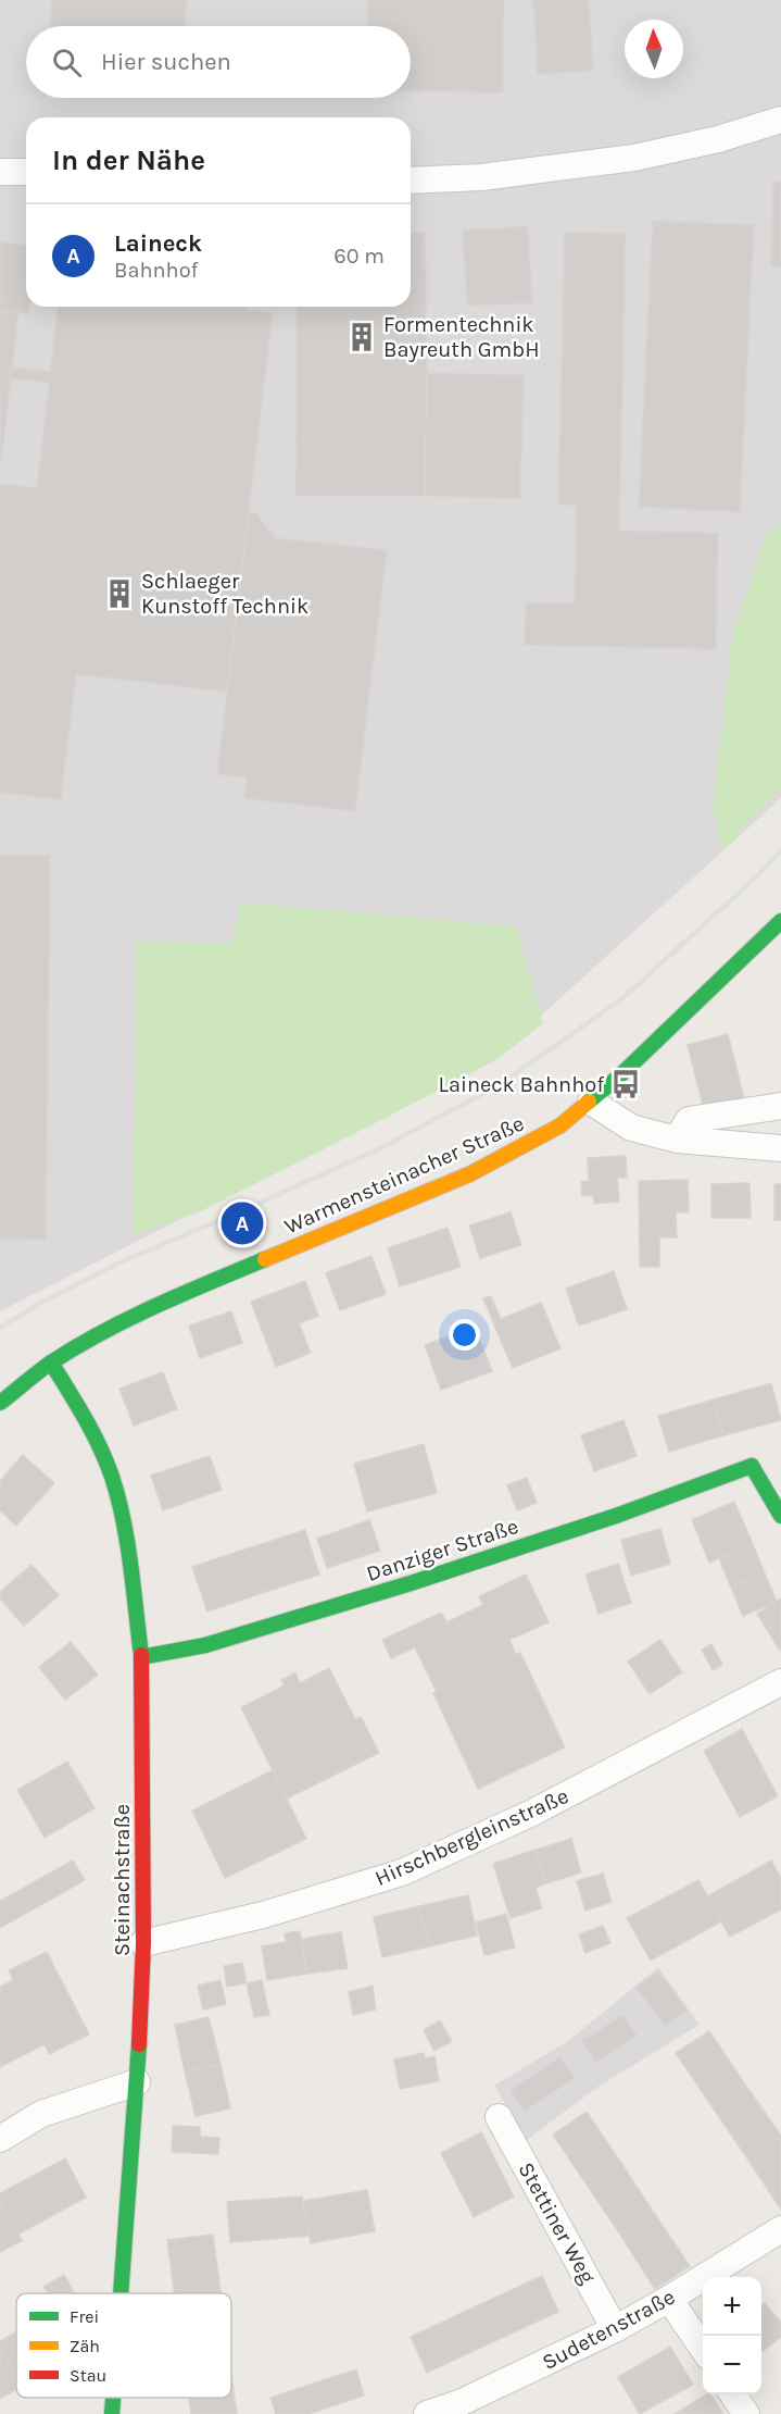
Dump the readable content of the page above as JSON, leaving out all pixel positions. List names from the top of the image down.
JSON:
{
  "streets": {
    "street": [
      "Warmensteinacher Straße",
      "Danziger Straße",
      "Hirschbergleinstraße",
      "Steinachstraße",
      "Stettiner Weg",
      "Sudetenstraße"
    ]
  },
  "crossings": [
    ["Warmensteinacher Straße", "Steinachstraße"],
    ["Danziger Straße", "Steinachstraße"],
    ["Hirschbergleinstraße", "Steinachstraße"],
    ["Stettiner Weg", "Sudetenstraße"]
  ],
  "places": {
    "building": ["Formentechnik Bayreuth GmbH", "Schlaeger Kunstoff Technik"],
    "bus stop": ["Laineck Bahnhof"]
  },
  "legend": ["Frei", "Zäh", "Stau"],
  "north": "top",
  "page": {
    "search": "Hier suchen",
    "heading": "In der Nähe",
    "list": [
      {
        "mark": "A",
        "name": "Laineck",
        "note": "Bahnhof",
        "value": "60 m"
      }
    ],
    "pins": "A",
    "map_buttons": ["+", "−"]
  }
}
